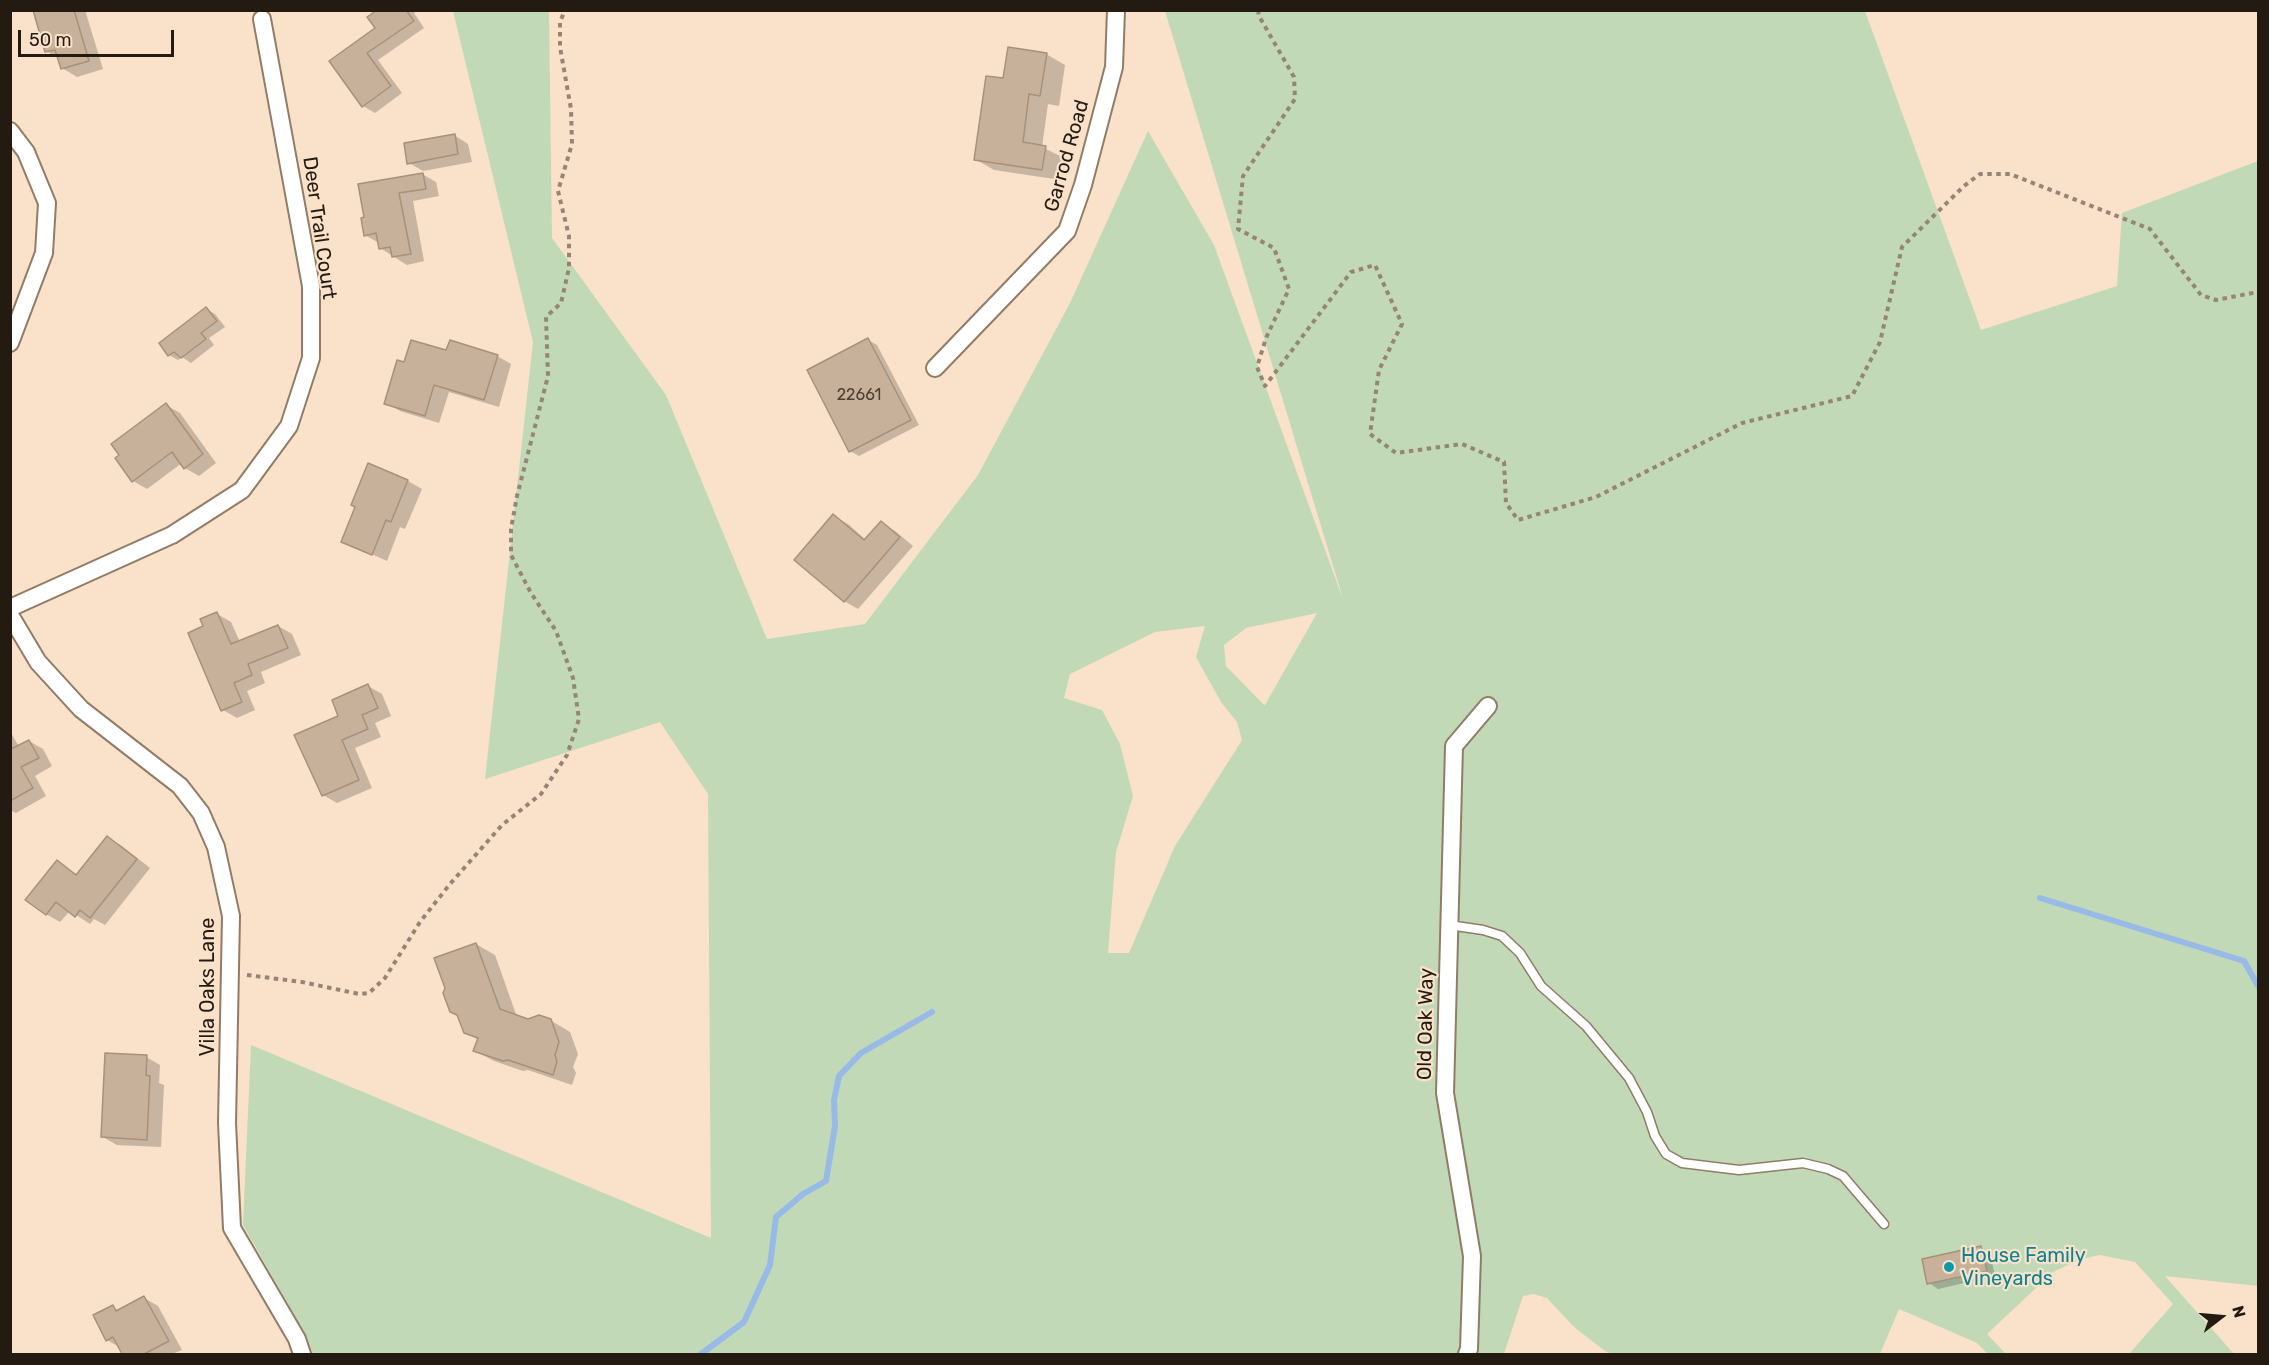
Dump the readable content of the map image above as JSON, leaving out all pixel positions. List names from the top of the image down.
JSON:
{
  "streets": {
    "street": [
      "Garrod Road",
      "Deer Trail Court",
      "Villa Oaks Lane",
      "Old Oak Way"
    ]
  },
  "places": ["House Family Vineyards"],
  "house_numbers": ["22661"],
  "scale_bar": "50 m",
  "north": "right"
}
